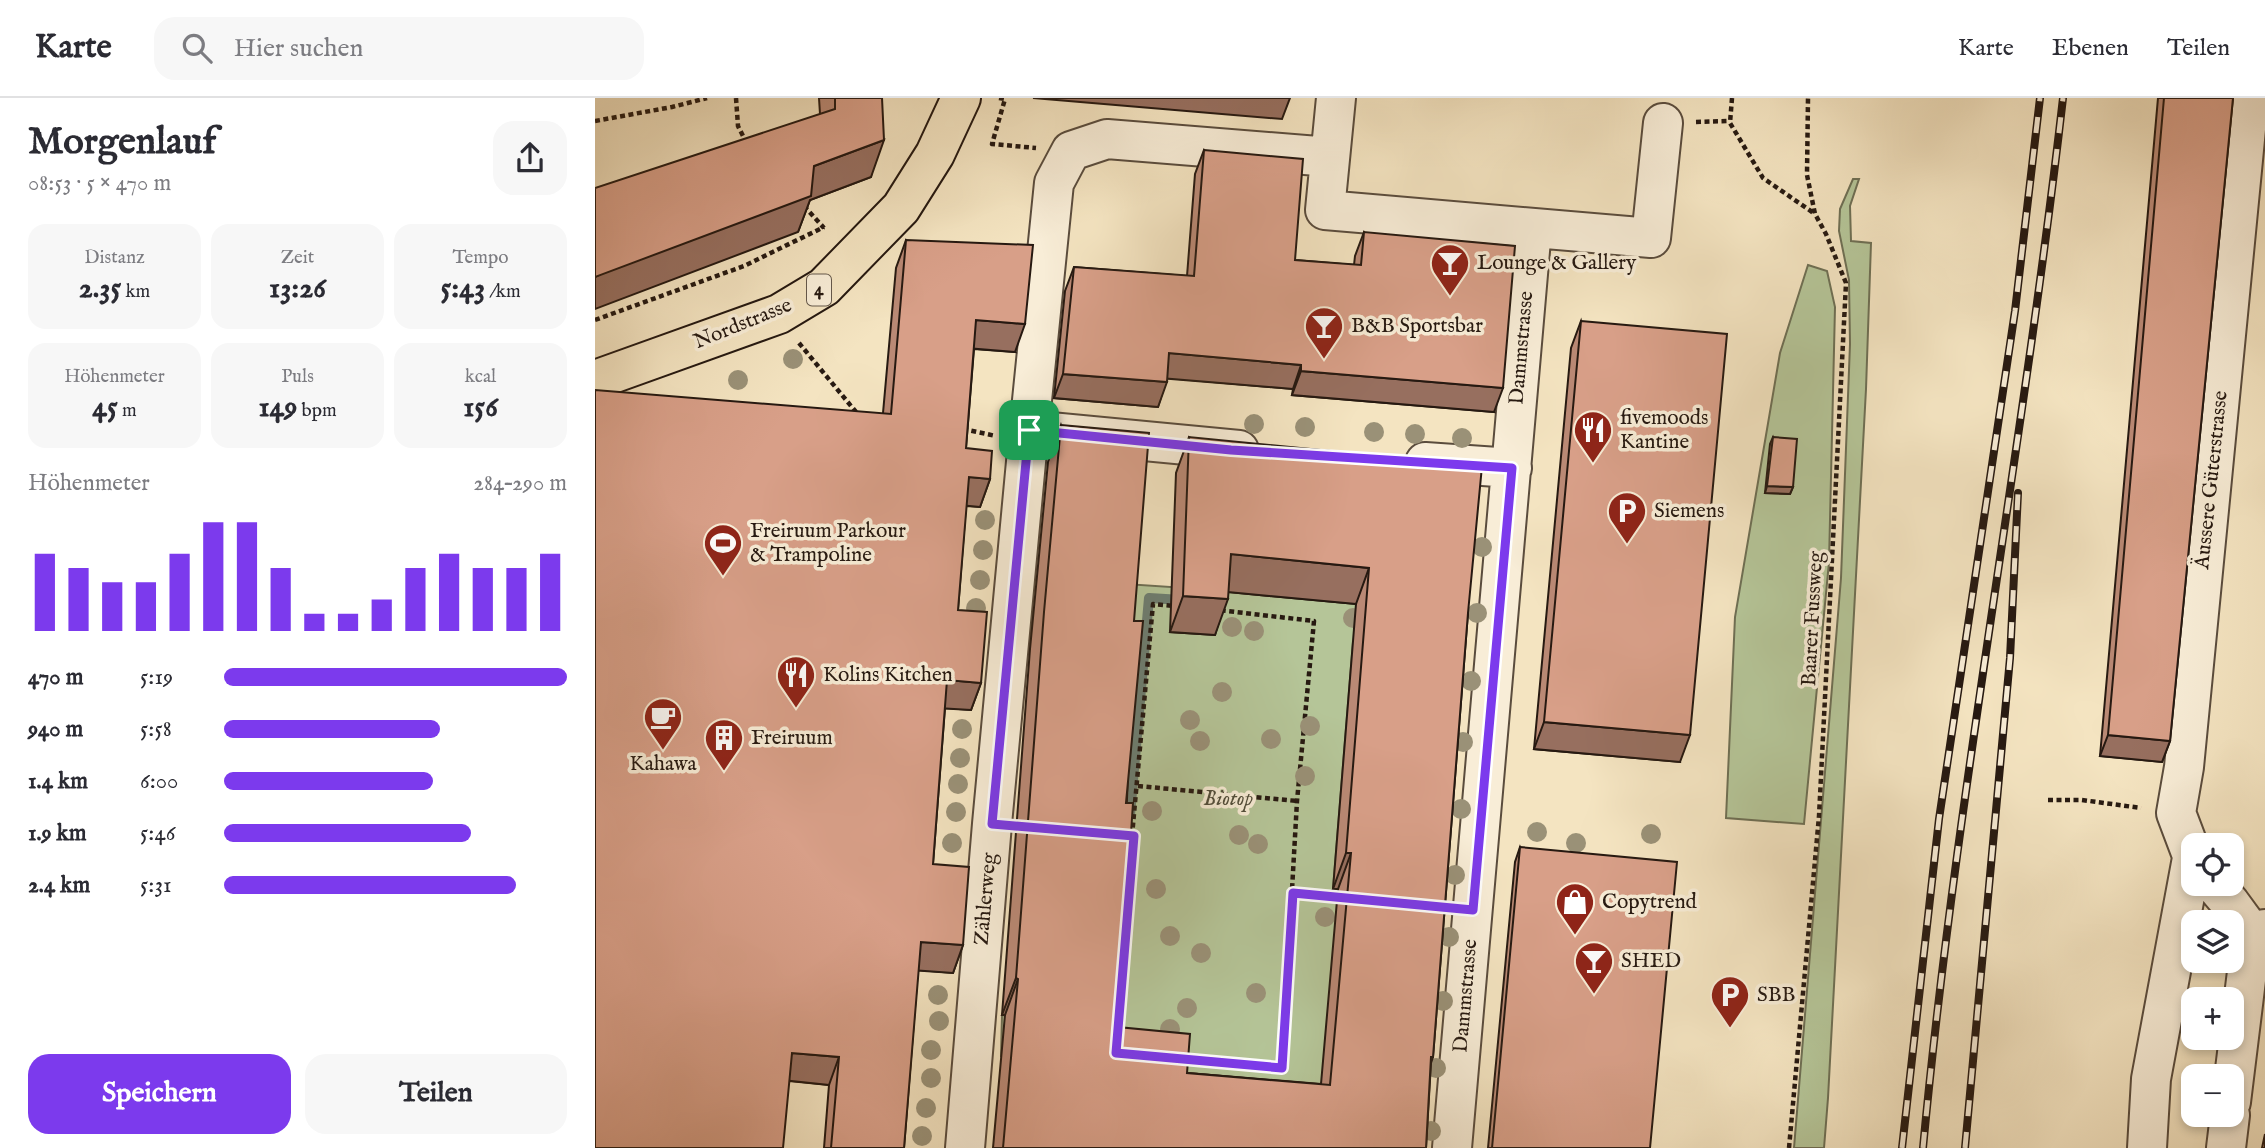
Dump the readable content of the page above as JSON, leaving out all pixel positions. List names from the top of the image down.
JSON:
{
  "streets": {
    "main road": ["4", "Nordstrasse"],
    "street": ["Dammstrasse", "Äussere Güterstrasse", "Zählerweg"],
    "path": ["Baarer Fussweg"]
  },
  "parks": ["Biotop"],
  "places": {
    "bar": ["Lounge & Gallery", "B&B Sportsbar", "SHED"],
    "restaurant": ["fivemoods Kantine", "Kolins Kitchen"],
    "parking": ["Siemens", "SBB"],
    "sports": ["Freiruum Parkour & Trampoline"],
    "cafe": ["Kahawa"],
    "building": ["Freiruum"],
    "shop": ["Copytrend"]
  },
  "page": {
    "header": "Karte",
    "search": "Hier suchen",
    "nav": ["Karte", "Ebenen", "Teilen"],
    "heading": ["Morgenlauf", "08:53 · 5 × 470 m"],
    "stats": [
      ["Distanz", "2.35 km"],
      ["Zeit", "13:26"],
      ["Tempo", "5:43 /km"],
      ["Höhenmeter", "45 m"],
      ["Puls", "149 bpm"],
      ["kcal", "156"]
    ],
    "chart": ["Höhenmeter", "284–290 m"],
    "list": [
      {
        "name": "470 m",
        "note": "5:19"
      },
      {
        "name": "940 m",
        "note": "5:58"
      },
      {
        "name": "1.4 km",
        "note": "6:00"
      },
      {
        "name": "1.9 km",
        "note": "5:46"
      },
      {
        "name": "2.4 km",
        "note": "5:31"
      }
    ],
    "map_buttons": ["+", "−"],
    "buttons": ["Speichern", "Teilen"]
  }
}
